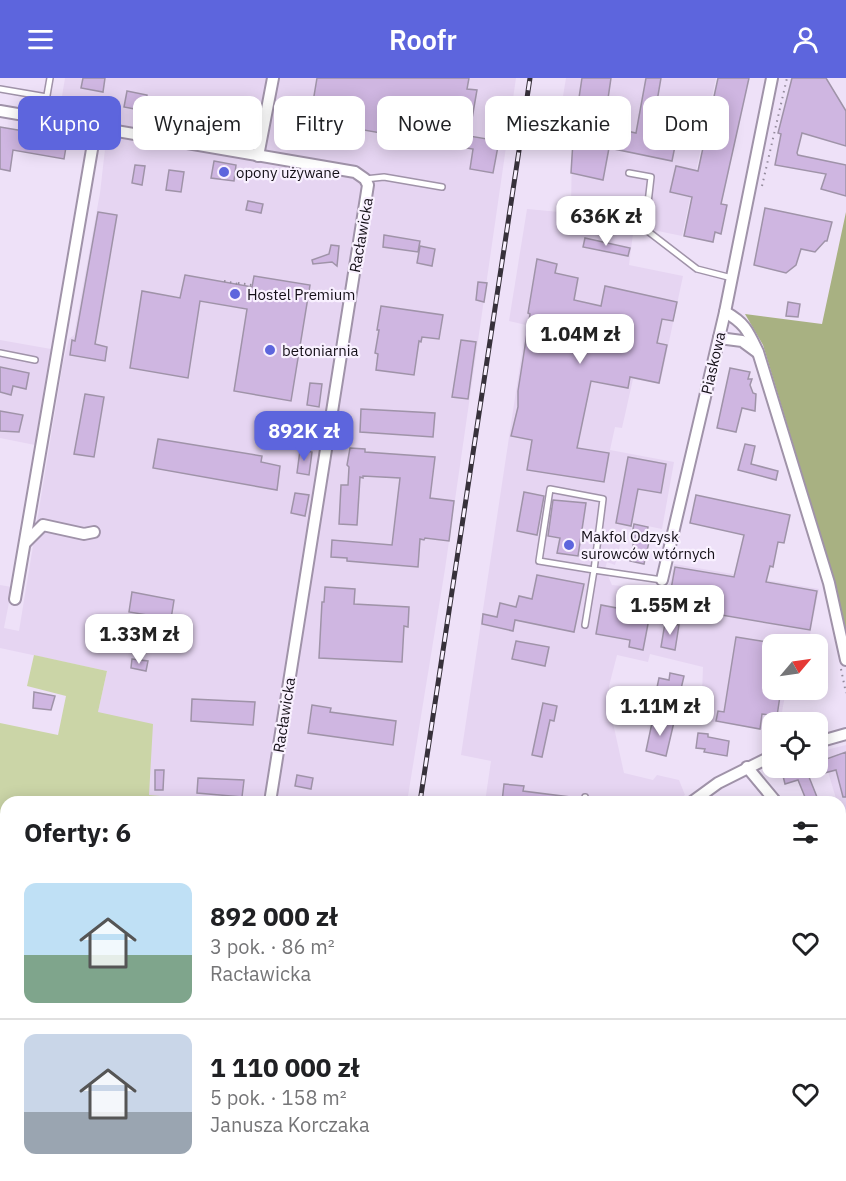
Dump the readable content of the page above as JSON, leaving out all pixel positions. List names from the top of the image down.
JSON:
{
  "streets": {
    "street": ["Racławicka", "Piaskowa"]
  },
  "places": [
    "opony używane",
    "Hostel Premium",
    "betoniarnia",
    "Makfol Odzysk surowców wtórnych"
  ],
  "north": "top right",
  "page": {
    "header": "Roofr",
    "chip": [
      "Kupno",
      "Wynajem",
      "Filtry",
      "Nowe",
      "Mieszkanie",
      "Dom"
    ],
    "price": [
      "636K zł",
      "1.04M zł",
      "892K zł",
      "1.55M zł",
      "1.33M zł",
      "1.11M zł"
    ],
    "heading": "Oferty: 6",
    "list": [
      {
        "name": "892 000 zł",
        "note": "3 pok. · 86 m² · Racławicka"
      },
      {
        "name": "1 110 000 zł",
        "note": "5 pok. · 158 m² · Janusza Korczaka"
      }
    ]
  }
}
